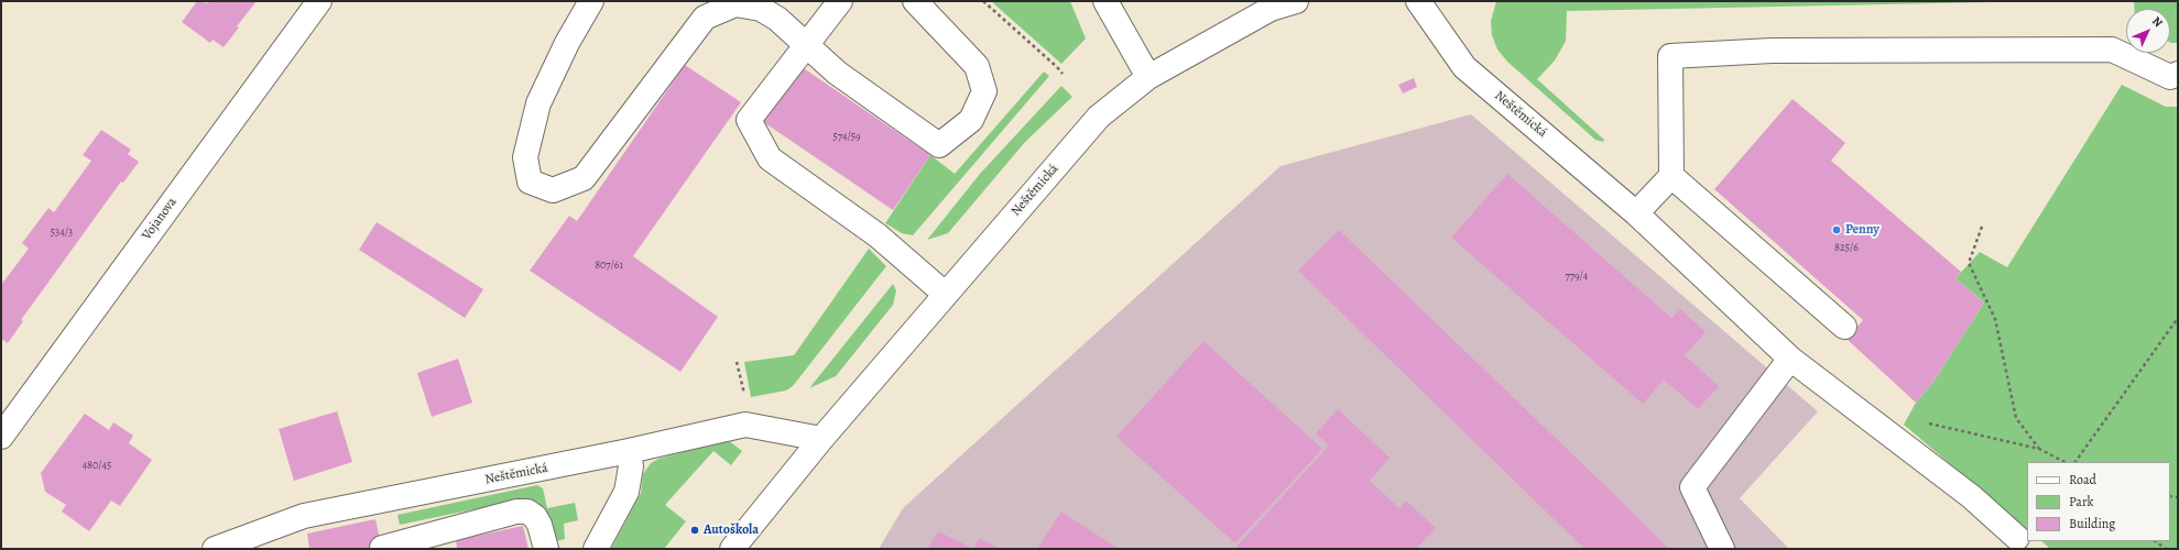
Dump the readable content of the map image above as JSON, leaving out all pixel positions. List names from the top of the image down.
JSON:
{
  "streets": {
    "street": ["Neštěmická", "Vojanova"]
  },
  "places": ["Penny", "Autoškola"],
  "house_numbers": [
    "574/59",
    "534/3",
    "825/6",
    "807/61",
    "779/4",
    "480/45"
  ],
  "legend": ["Road", "Park", "Building"],
  "north": "top right"
}
